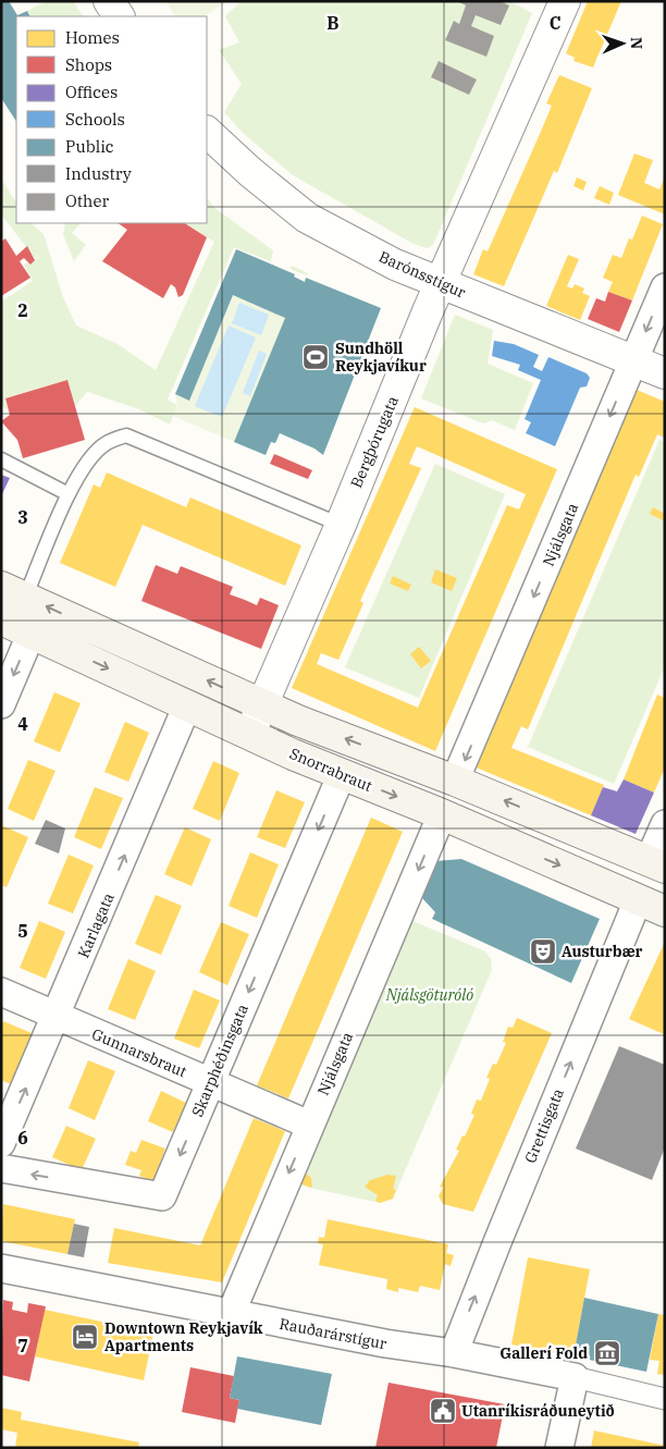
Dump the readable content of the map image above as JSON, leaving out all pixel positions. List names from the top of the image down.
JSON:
{
  "streets": {
    "main road": ["Snorrabraut"],
    "street": [
      "Barónsstígur",
      "Bergþórugata",
      "Njálsgata",
      "Karlagata",
      "Gunnarsbraut",
      "Skarphéðinsgata",
      "Grettisgata",
      "Rauðarárstígur"
    ]
  },
  "crossings": [
    ["Barónsstígur", "Bergþórugata"],
    ["Barónsstígur", "Njálsgata"],
    ["Bergþórugata", "Snorrabraut"],
    ["Njálsgata", "Snorrabraut"],
    ["Njálsgata", "Gunnarsbraut"],
    ["Njálsgata", "Rauðarárstígur"],
    ["Snorrabraut", "Karlagata"],
    ["Snorrabraut", "Skarphéðinsgata"],
    ["Snorrabraut", "Grettisgata"],
    ["Karlagata", "Gunnarsbraut"],
    ["Gunnarsbraut", "Skarphéðinsgata"],
    ["Grettisgata", "Rauðarárstígur"]
  ],
  "one_way": [
    "Njálsgata",
    "Karlagata",
    "Skarphéðinsgata",
    "Grettisgata"
  ],
  "parks": ["Njálsgöturóló"],
  "places": {
    "sports": ["Sundhöll Reykjavíkur"],
    "theatre": ["Austurbær"],
    "hotel": ["Downtown Reykjavík Apartments"],
    "museum": ["Gallerí Fold"],
    "public building": ["Utanríkisráðuneytið"]
  },
  "legend": [
    "Homes",
    "Shops",
    "Offices",
    "Schools",
    "Public",
    "Industry",
    "Other"
  ],
  "north": "right",
  "grid": {
    "columns": ["B", "C"],
    "rows": [
      "2",
      "3",
      "4",
      "5",
      "6",
      "7"
    ]
  }
}
